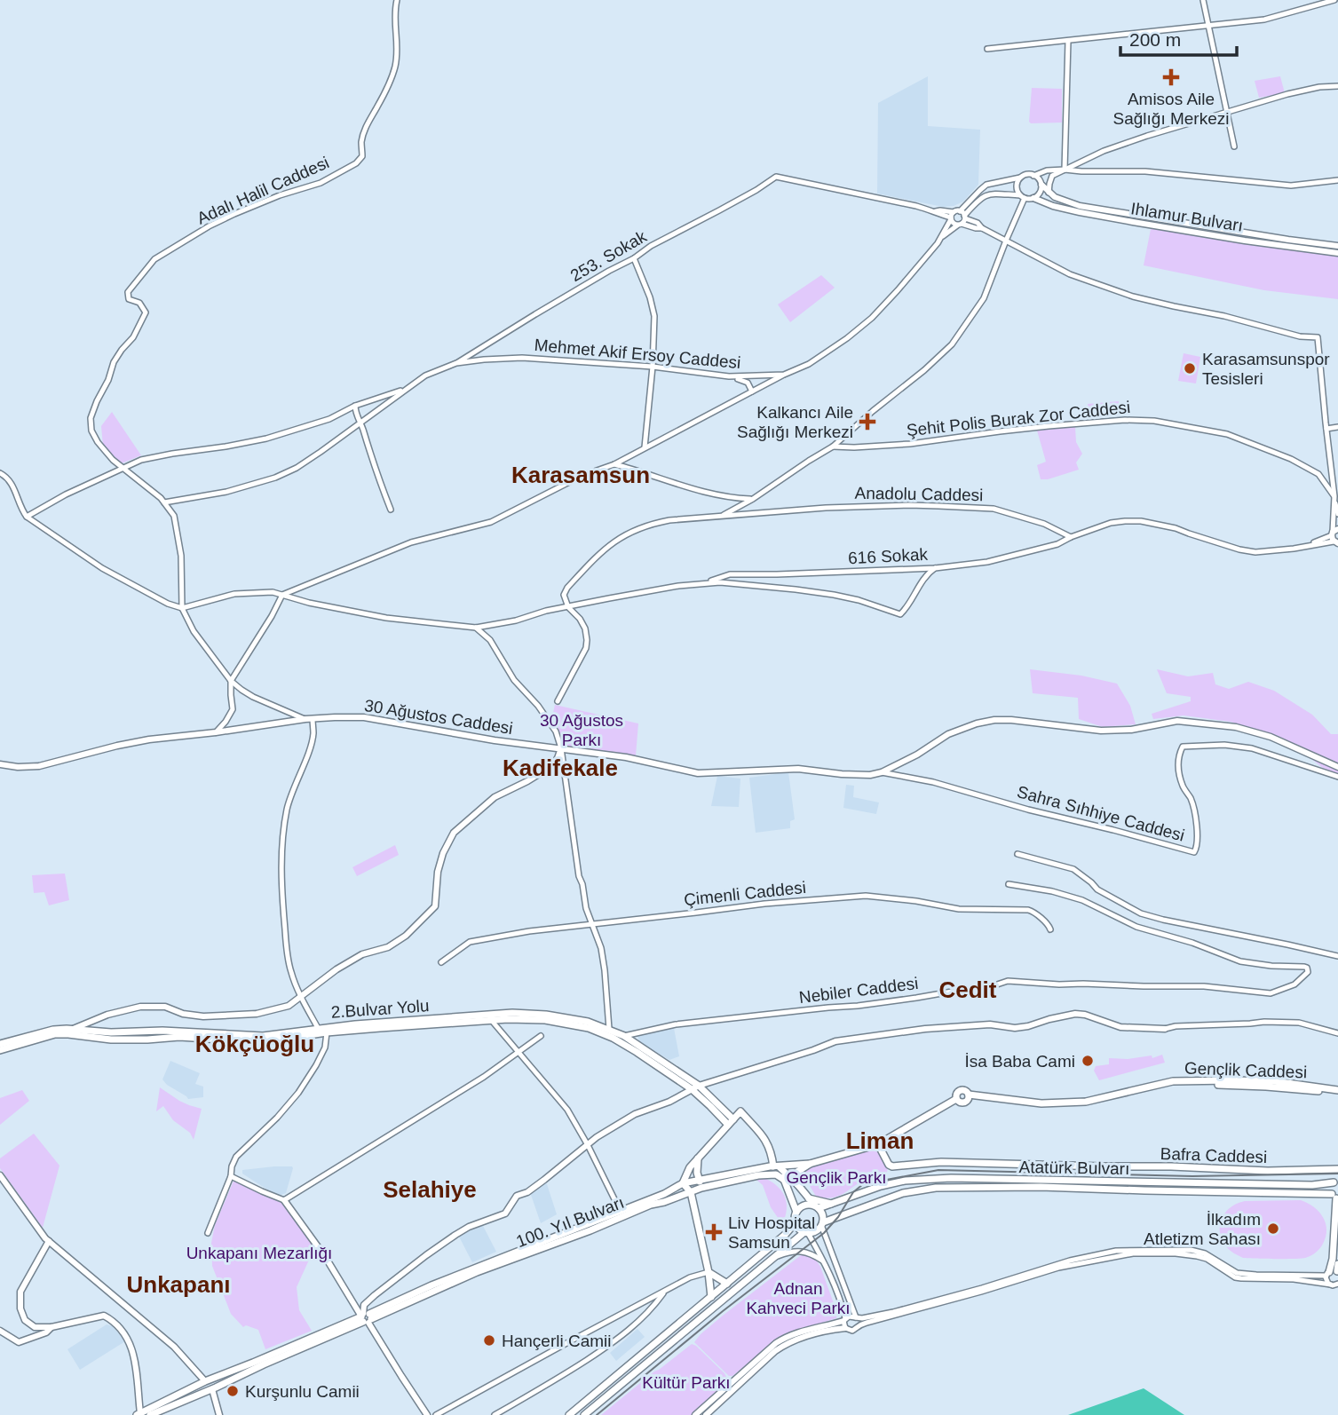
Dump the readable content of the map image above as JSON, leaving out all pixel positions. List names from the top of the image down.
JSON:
{
  "streets": {
    "main road": [
      "Ihlamur Bulvarı",
      "30 Ağustos Caddesi",
      "2.Bulvar Yolu",
      "Gençlik Caddesi",
      "Bafra Caddesi",
      "Atatürk Bulvarı",
      "100. Yıl Bulvarı"
    ],
    "street": [
      "Adalı Halil Caddesi",
      "253. Sokak",
      "Mehmet Akif Ersoy Caddesi",
      "Şehit Polis Burak Zor Caddesi",
      "Anadolu Caddesi",
      "616 Sokak",
      "Sahra Sıhhiye Caddesi",
      "Çimenli Caddesi",
      "Nebiler Caddesi"
    ]
  },
  "crossings": [
    ["Adalı Halil Caddesi", "Mehmet Akif Ersoy Caddesi"],
    ["Adalı Halil Caddesi", "30 Ağustos Caddesi"],
    ["253. Sokak", "Mehmet Akif Ersoy Caddesi"],
    ["Anadolu Caddesi", "616 Sokak"],
    ["30 Ağustos Caddesi", "Sahra Sıhhiye Caddesi"],
    ["Nebiler Caddesi", "2.Bulvar Yolu"]
  ],
  "districts": [
    "Karasamsun",
    "Kadifekale",
    "Cedit",
    "Kökçüoğlu",
    "Liman",
    "Selahiye",
    "Unkapanı"
  ],
  "parks": [
    "30 Ağustos Parkı",
    "Gençlik Parkı",
    "Unkapanı Mezarlığı",
    "Adnan Kahveci Parkı",
    "Kültür Parkı"
  ],
  "places": {
    "health": ["Amisos Aile Sağlığı Merkezi", "Kalkancı Aile Sağlığı Merkezi", "Liv Hospital Samsun"],
    "other": [
      "Karasamsunspor Tesisleri",
      "İsa Baba Cami",
      "İlkadım Atletizm Sahası",
      "Hançerli Camii",
      "Kurşunlu Camii"
    ]
  },
  "scale_bar": "200 m"
}
